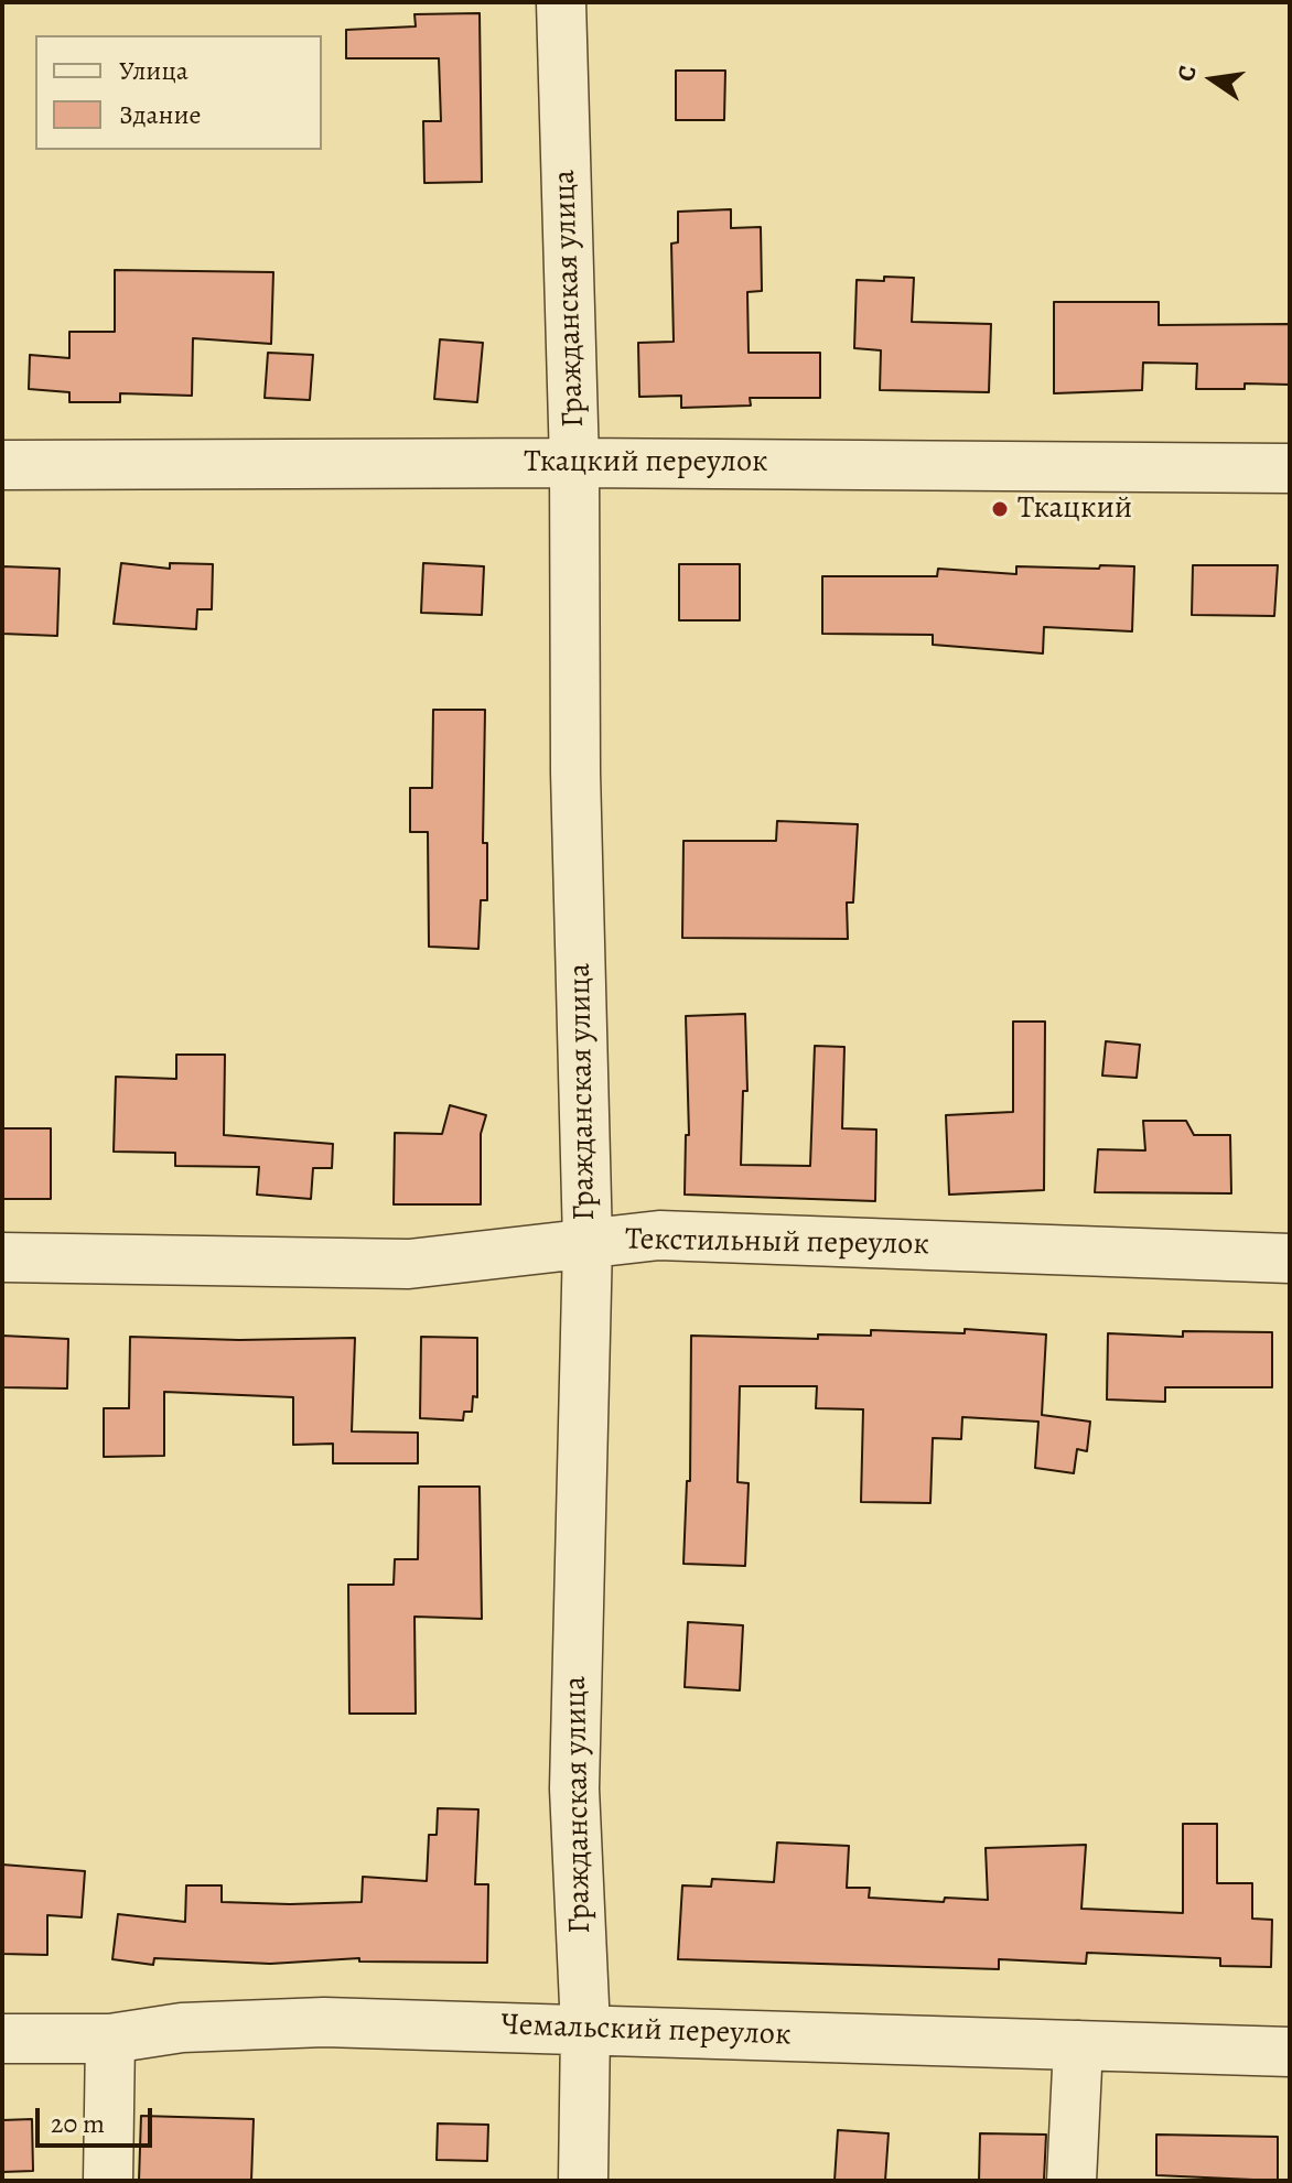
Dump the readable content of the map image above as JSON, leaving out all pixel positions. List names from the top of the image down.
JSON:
{
  "streets": {
    "street": [
      "Гражданская улица",
      "Ткацкий переулок",
      "Текстильный переулок",
      "Чемальский переулок"
    ]
  },
  "crossings": [
    ["Гражданская улица", "Ткацкий переулок"],
    ["Гражданская улица", "Текстильный переулок"],
    ["Гражданская улица", "Чемальский переулок"]
  ],
  "places": ["Ткацкий"],
  "legend": ["Улица", "Здание"],
  "scale_bar": "20 m",
  "north": "left"
}
